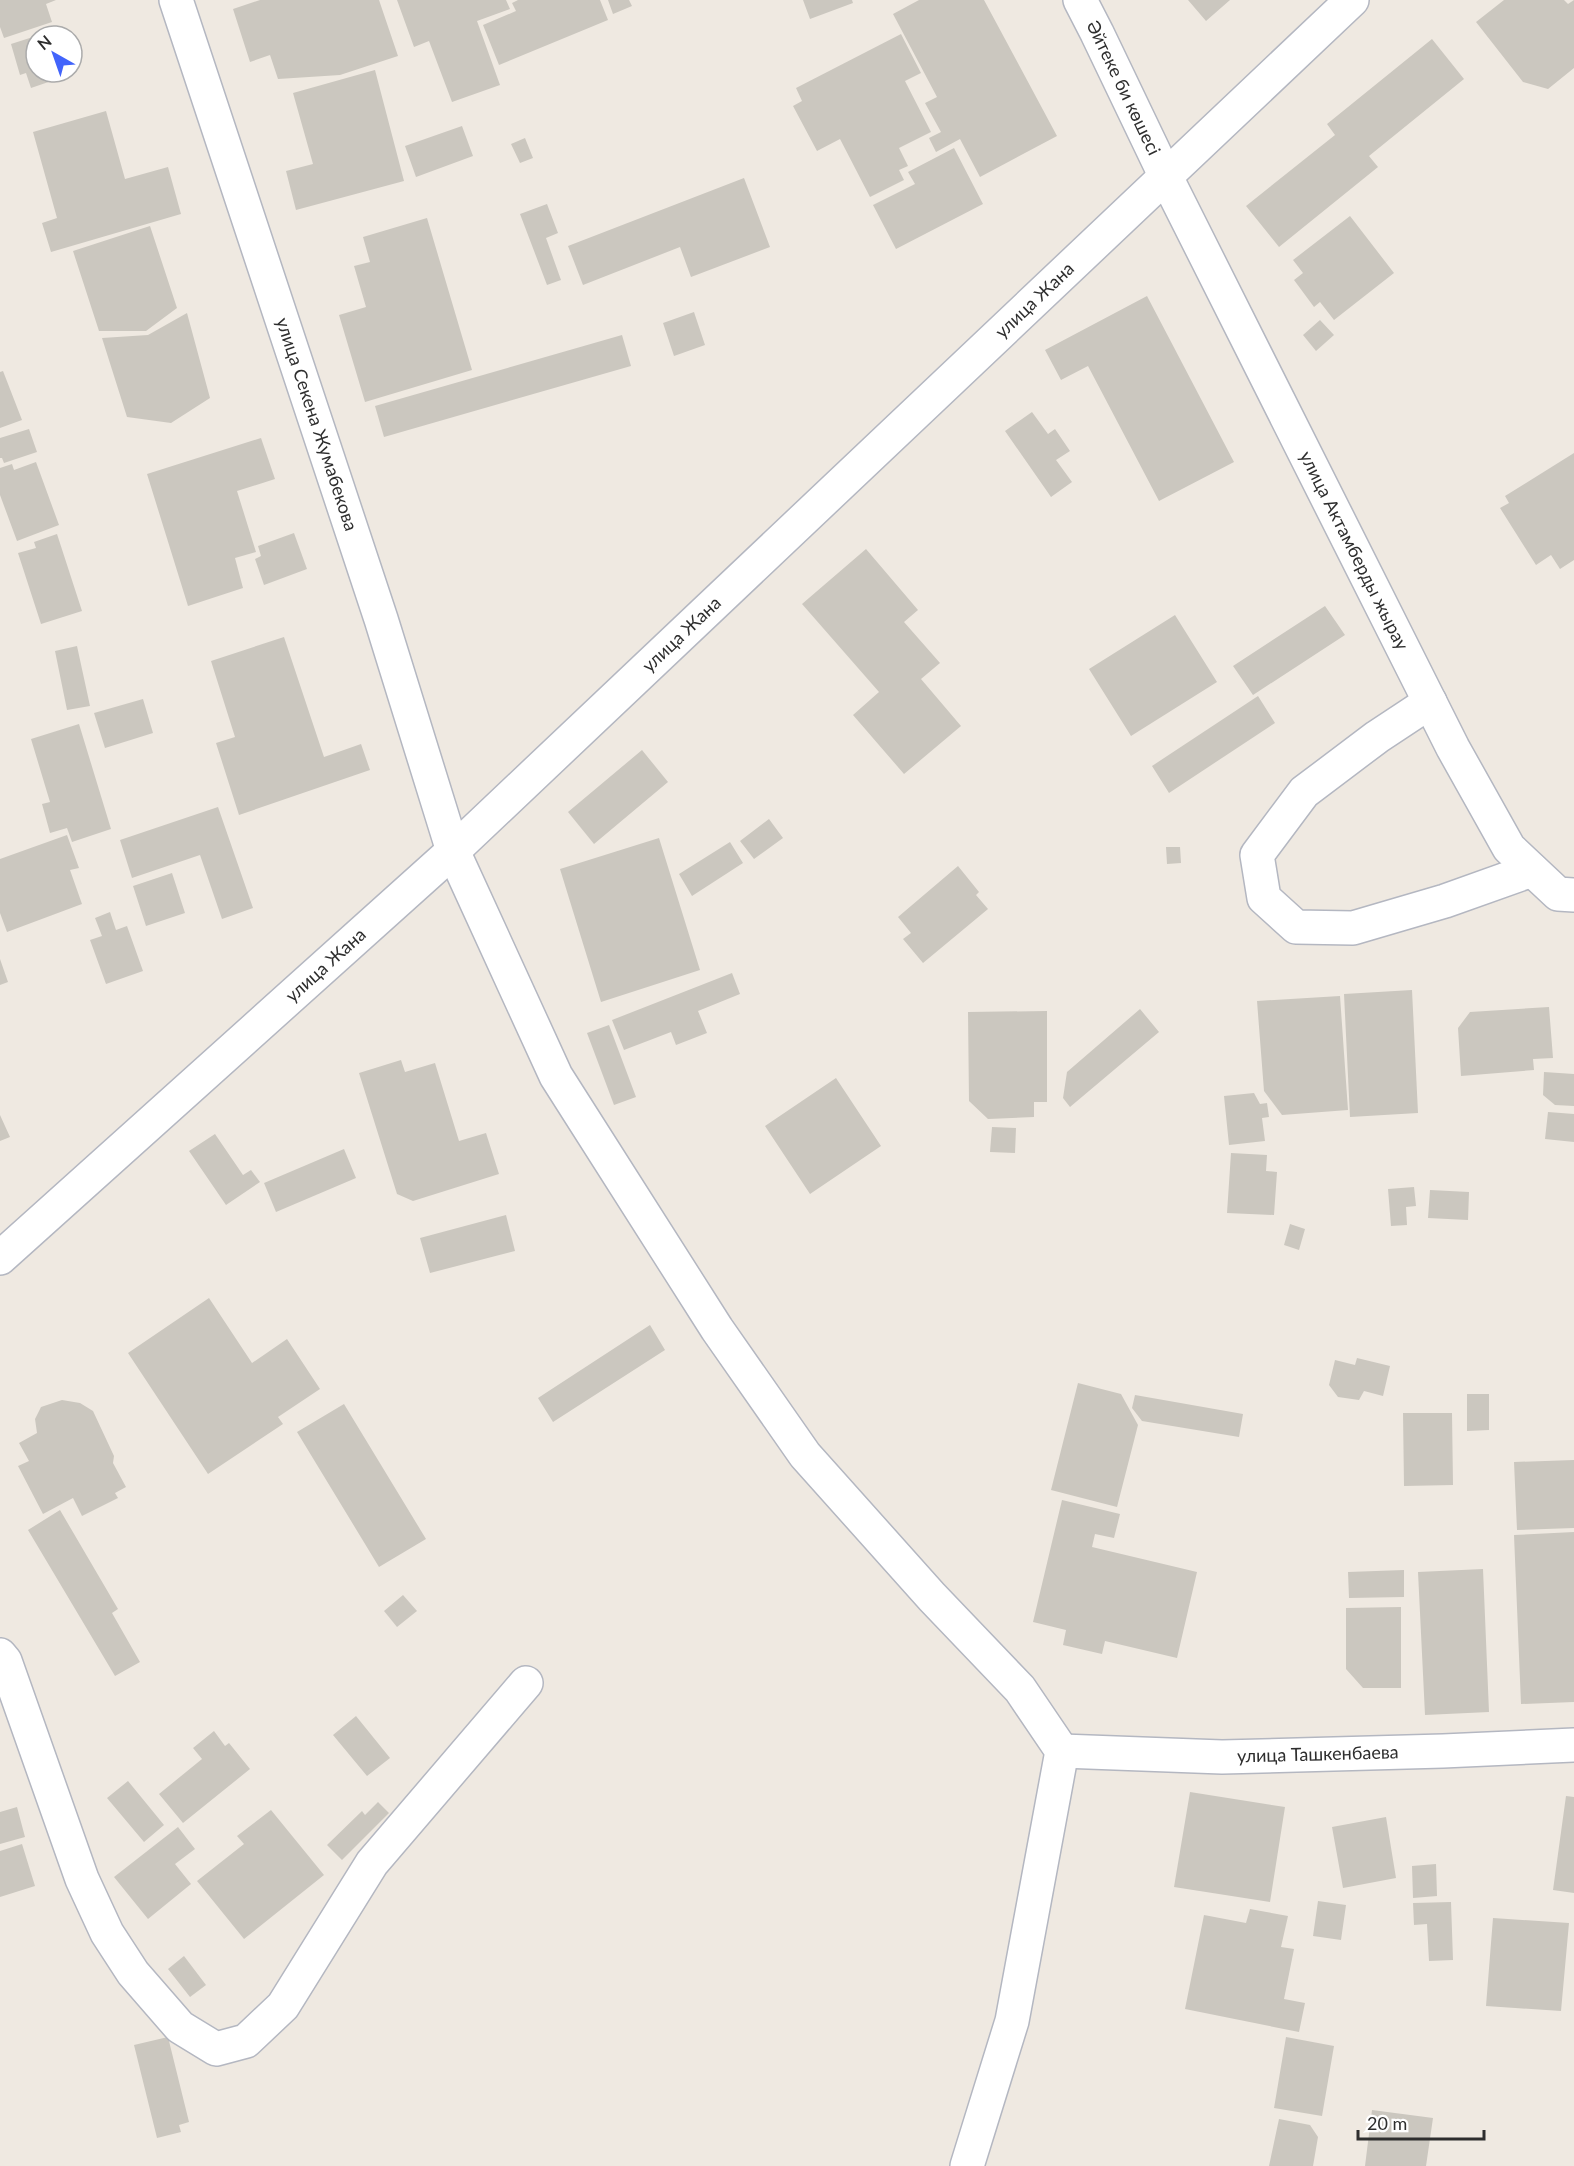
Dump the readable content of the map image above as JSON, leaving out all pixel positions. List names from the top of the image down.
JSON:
{
  "streets": {
    "street": [
      "Әйтеке би көшесі",
      "улица Жана",
      "улица Секена Жумабекова",
      "улица Актамберды жырау",
      "улица Ташкенбаева"
    ]
  },
  "crossings": [
    ["Әйтеке би көшесі", "улица Жана"],
    ["Әйтеке би көшесі", "улица Актамберды жырау"],
    ["улица Жана", "улица Секена Жумабекова"],
    ["улица Жана", "улица Актамберды жырау"],
    ["улица Секена Жумабекова", "улица Ташкенбаева"]
  ],
  "scale_bar": "20 m",
  "north": "top left"
}
